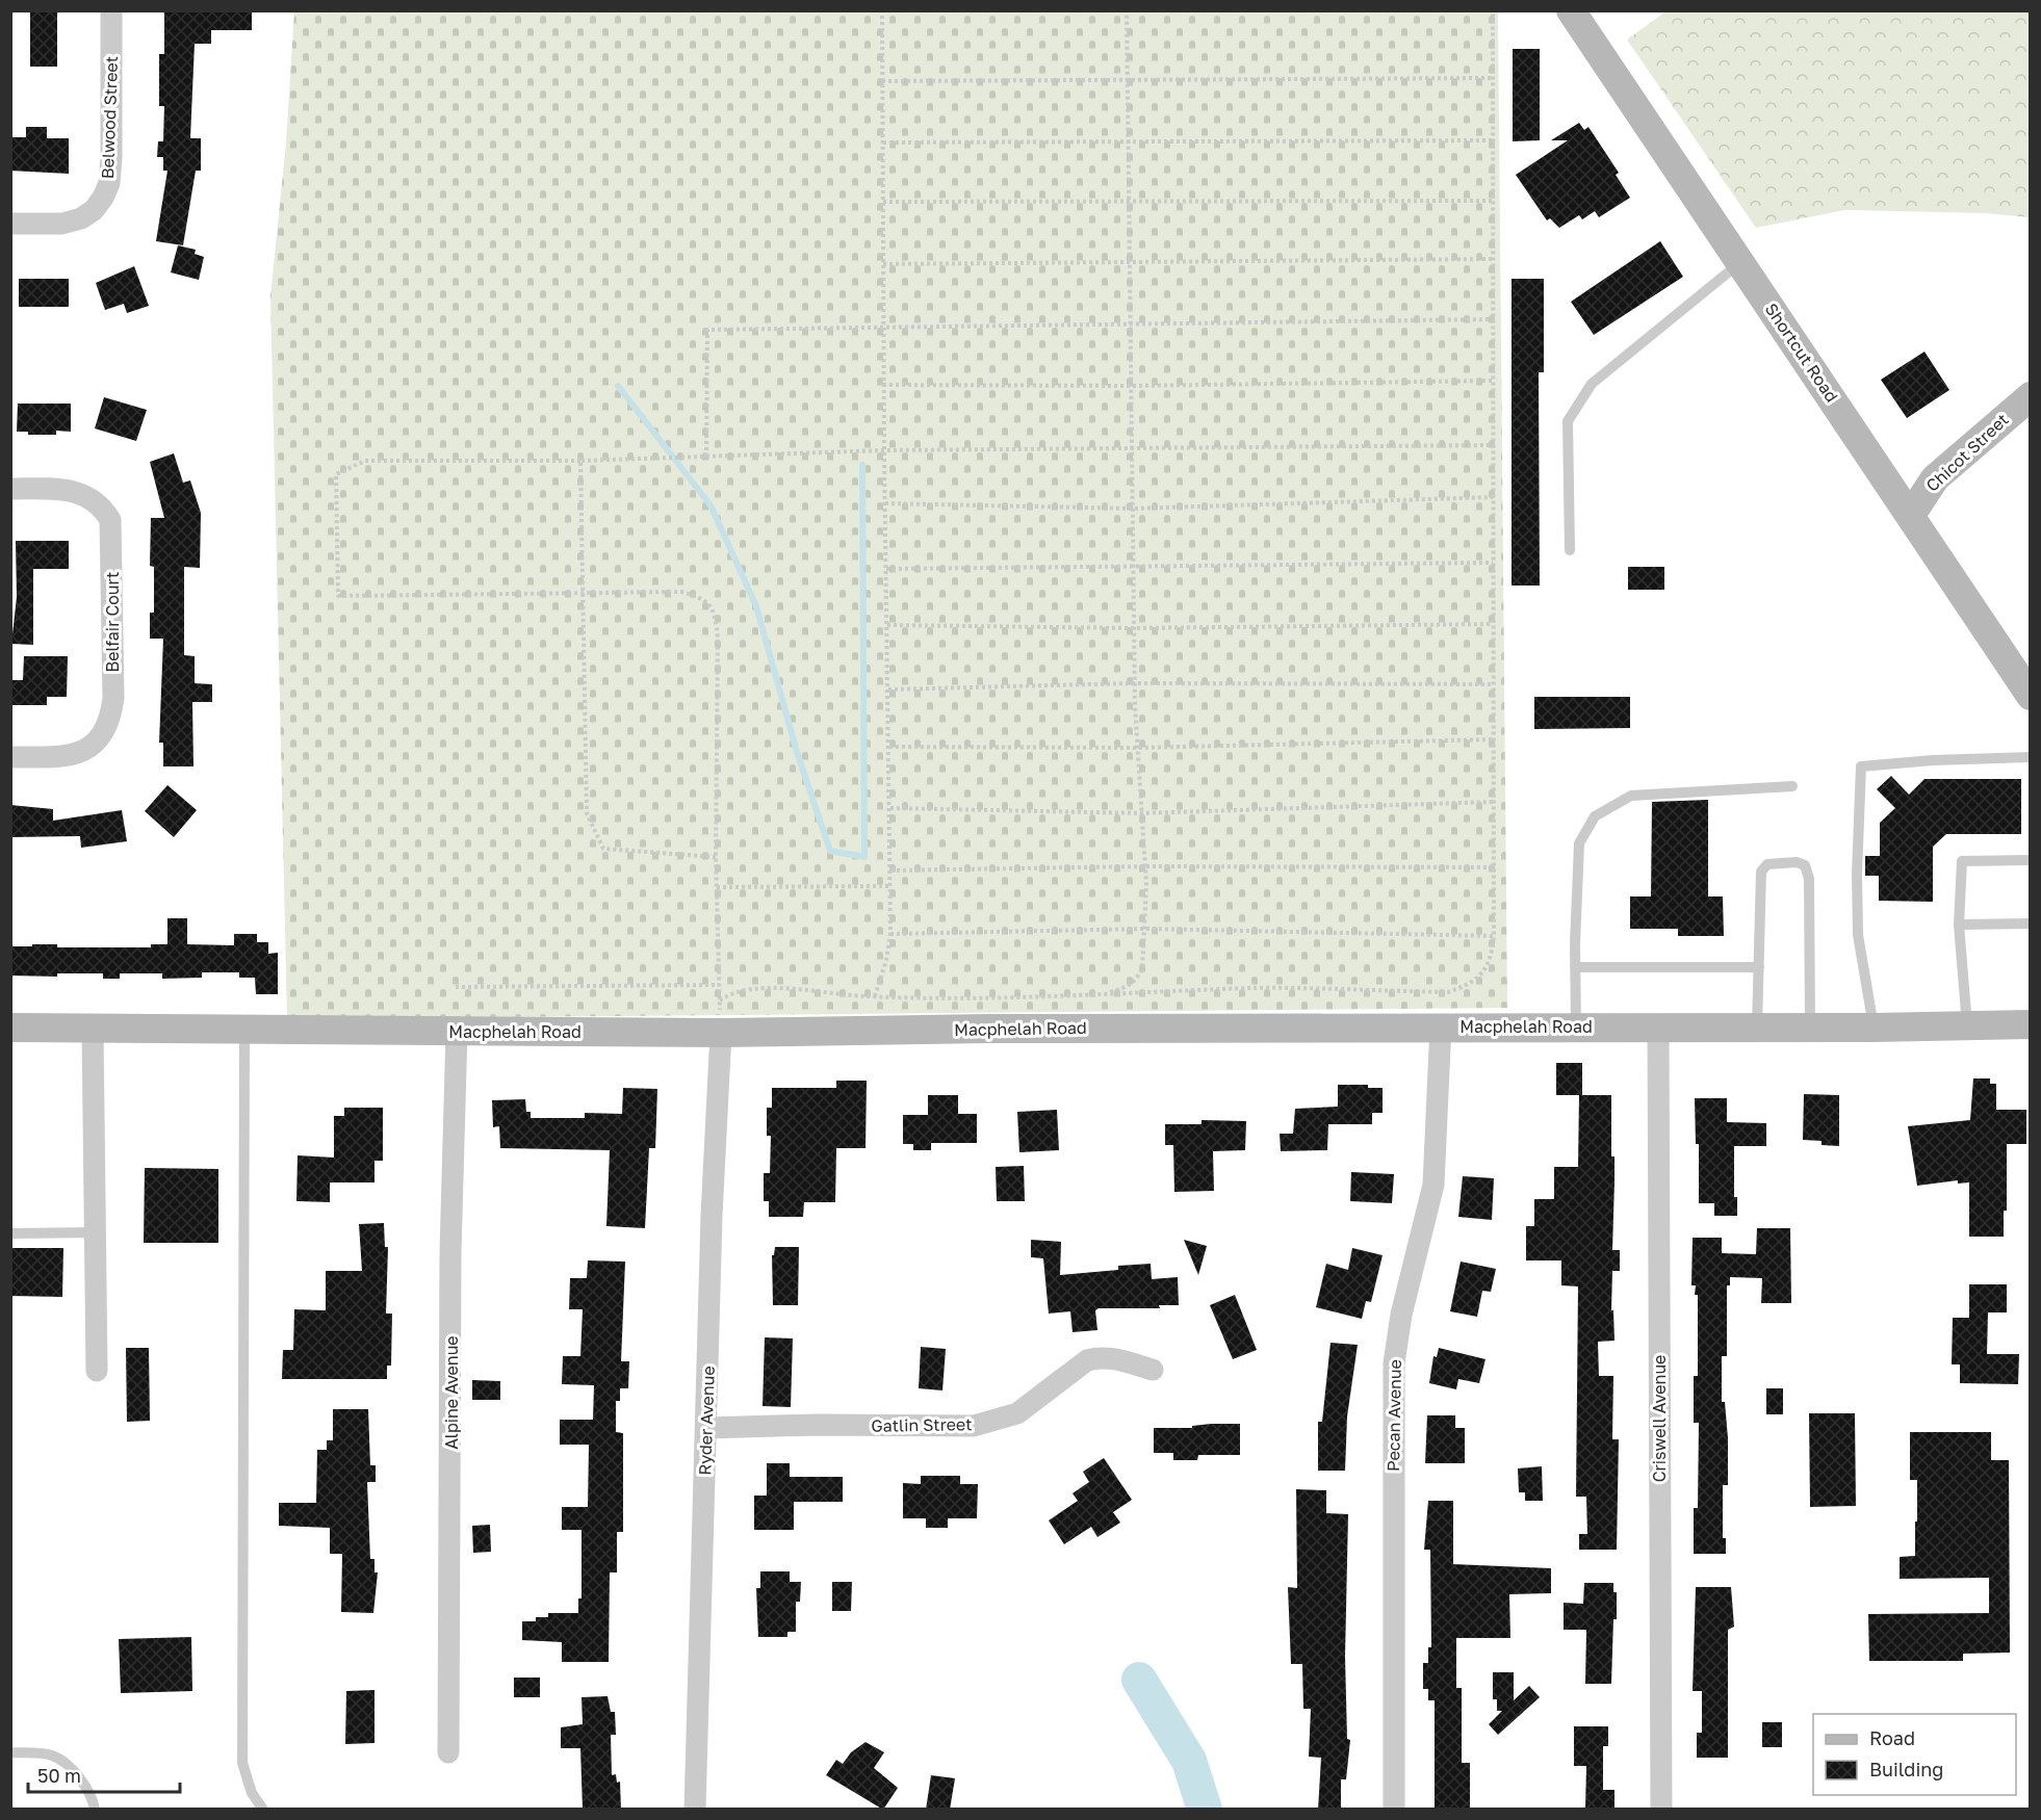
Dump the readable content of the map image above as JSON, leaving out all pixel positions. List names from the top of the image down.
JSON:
{
  "streets": {
    "street": [
      "Belwood Street",
      "Shortcut Road",
      "Chicot Street",
      "Belfair Court",
      "Macphelah Road",
      "Alpine Avenue",
      "Pecan Avenue",
      "Criswell Avenue",
      "Ryder Avenue",
      "Gatlin Street"
    ]
  },
  "crossings": [
    ["Shortcut Road", "Chicot Street"],
    ["Macphelah Road", "Alpine Avenue"],
    ["Macphelah Road", "Pecan Avenue"],
    ["Macphelah Road", "Criswell Avenue"],
    ["Macphelah Road", "Ryder Avenue"],
    ["Ryder Avenue", "Gatlin Street"]
  ],
  "legend": ["Road", "Building"],
  "scale_bar": "50 m"
}
